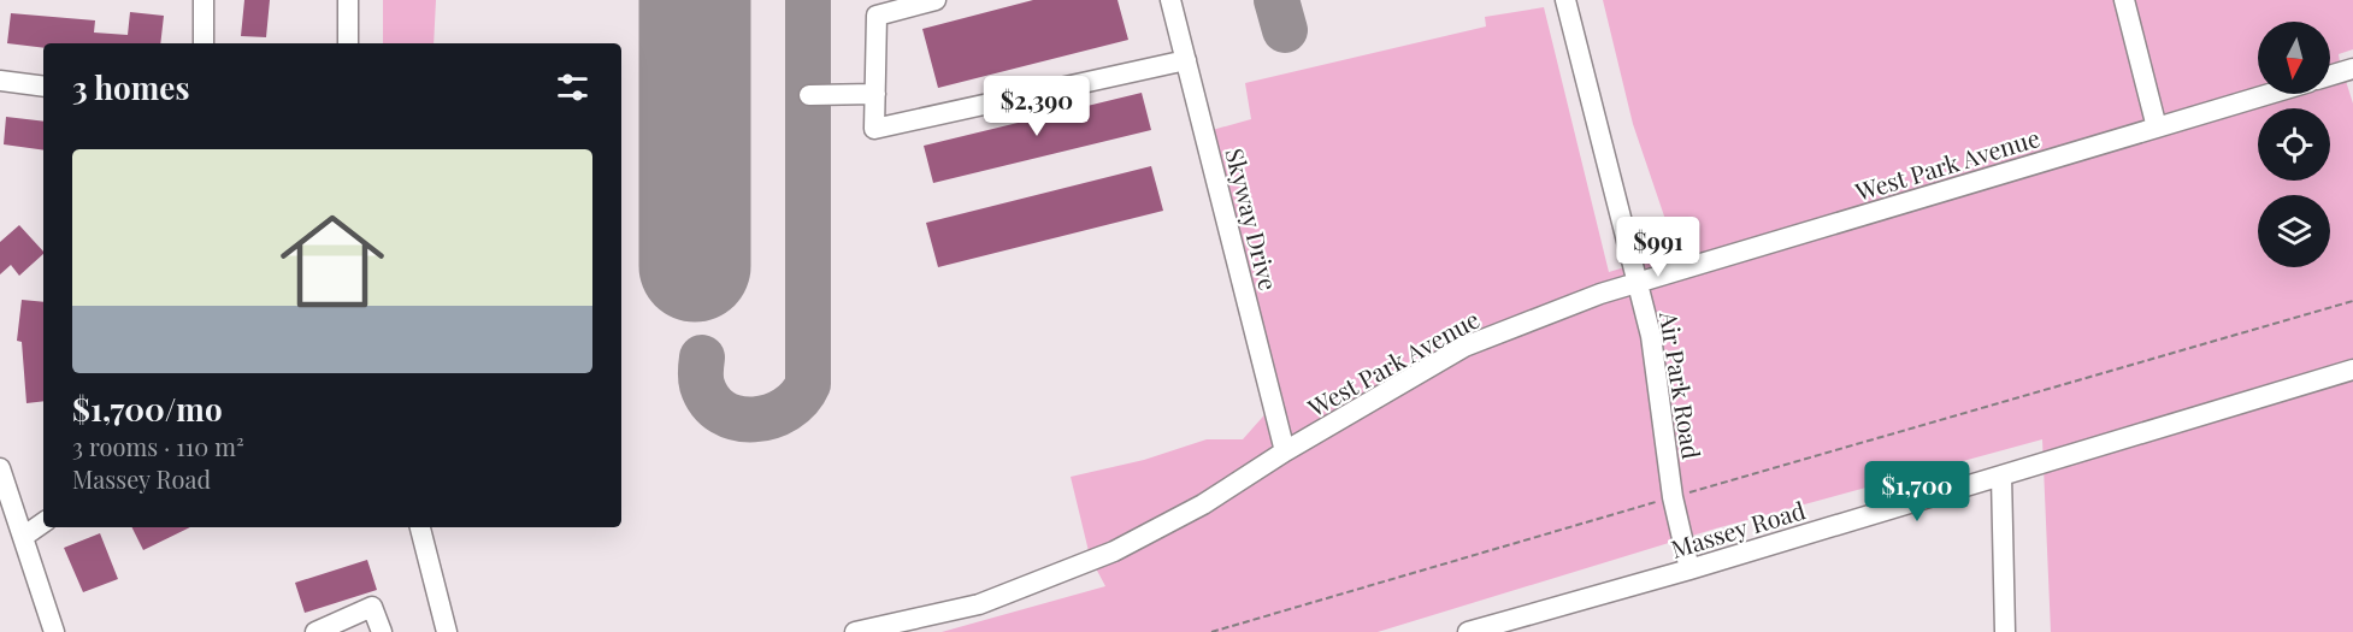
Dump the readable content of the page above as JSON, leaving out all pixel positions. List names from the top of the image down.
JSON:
{
  "streets": {
    "street": [
      "West Park Avenue",
      "Skyway Drive",
      "Air Park Road",
      "Massey Road"
    ]
  },
  "crossings": [
    ["West Park Avenue", "Skyway Drive"],
    ["West Park Avenue", "Air Park Road"],
    ["Air Park Road", "Massey Road"]
  ],
  "north": "bottom",
  "page": {
    "heading": "3 homes",
    "price": ["$2,390", "$991", "$1,700"],
    "list": [
      {
        "name": "$1,700/mo",
        "note": "3 rooms · 110 m² · Massey Road"
      }
    ]
  }
}
